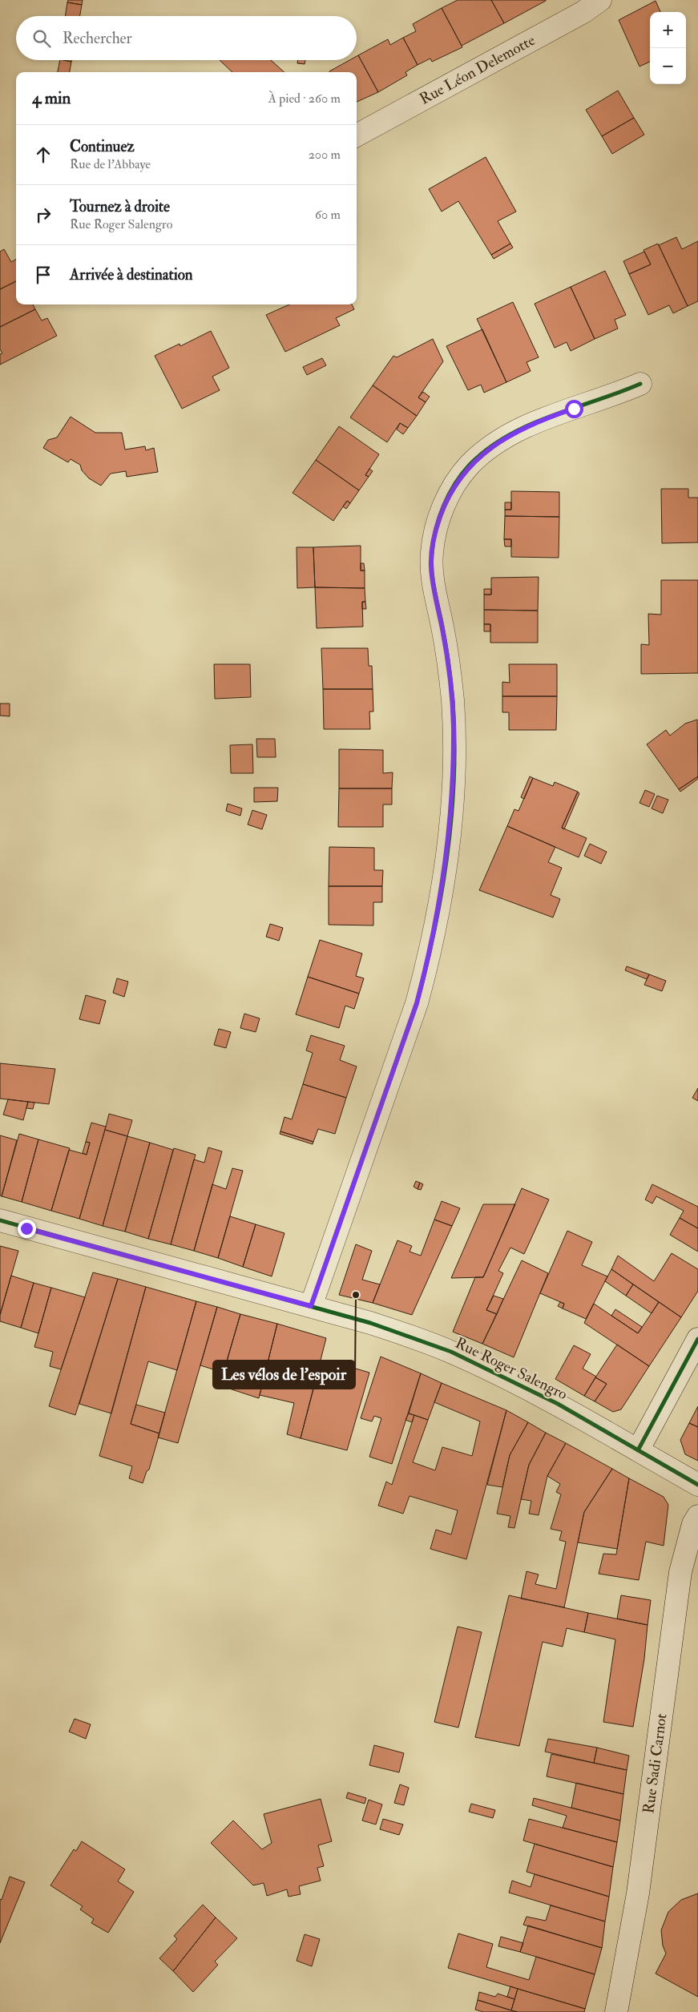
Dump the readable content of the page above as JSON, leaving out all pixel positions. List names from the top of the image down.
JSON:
{
  "streets": {
    "street": ["Rue Léon Delemotte", "Rue Roger Salengro", "Rue Sadi Carnot"]
  },
  "places": ["Les vélos de l'espoir"],
  "page": {
    "map_buttons": ["+", "−"],
    "search": "Rechercher",
    "heading": ["4 min", "À pied · 260 m"],
    "list": [
      ["Continuez", "Rue de l'Abbaye", "200 m"],
      ["Tournez à droite", "Rue Roger Salengro", "60 m"],
      "Arrivée à destination"
    ]
  }
}
